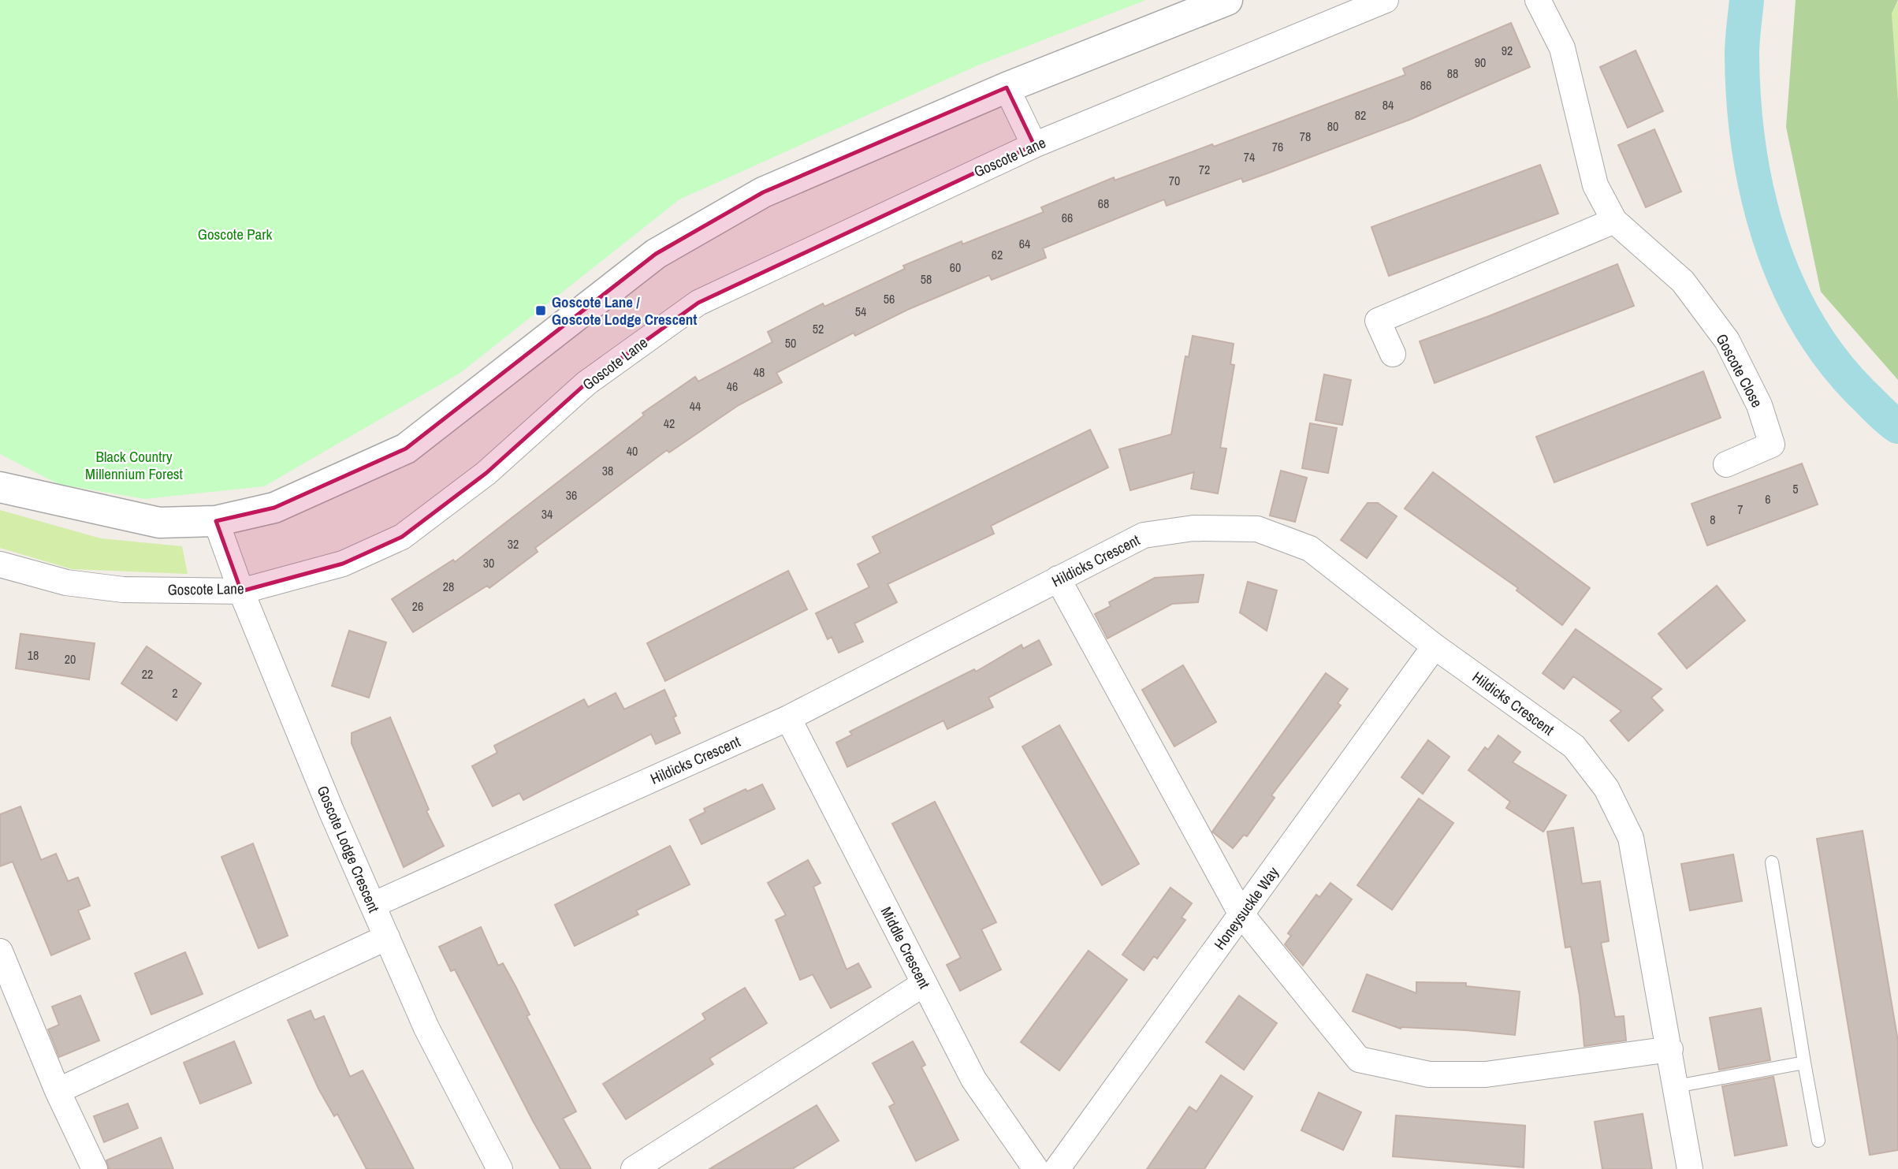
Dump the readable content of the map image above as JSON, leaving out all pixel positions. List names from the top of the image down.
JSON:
{
  "streets": {
    "street": [
      "Goscote Lane",
      "Goscote Close",
      "Hildicks Crescent",
      "Goscote Lodge Crescent",
      "Honeysuckle Way",
      "Middle Crescent"
    ]
  },
  "crossings": [
    ["Goscote Lane", "Goscote Lodge Crescent"],
    ["Hildicks Crescent", "Goscote Lodge Crescent"],
    ["Hildicks Crescent", "Honeysuckle Way"],
    ["Hildicks Crescent", "Middle Crescent"]
  ],
  "parks": ["Goscote Park", "Black Country Millennium Forest"],
  "places": {
    "transit": ["Goscote Lane / Goscote Lodge Crescent"]
  },
  "house_numbers": [
    "92",
    "90",
    "88",
    "86",
    "84",
    "82",
    "80",
    "78",
    "76",
    "74",
    "72",
    "70",
    "68",
    "66",
    "64",
    "62",
    "60",
    "58",
    "56",
    "54",
    "52",
    "50",
    "48",
    "46",
    "44",
    "42",
    "40",
    "38",
    "5",
    "36",
    "6",
    "7",
    "34",
    "8",
    "32",
    "30",
    "28",
    "26",
    "18",
    "20",
    "22",
    "2"
  ]
}
